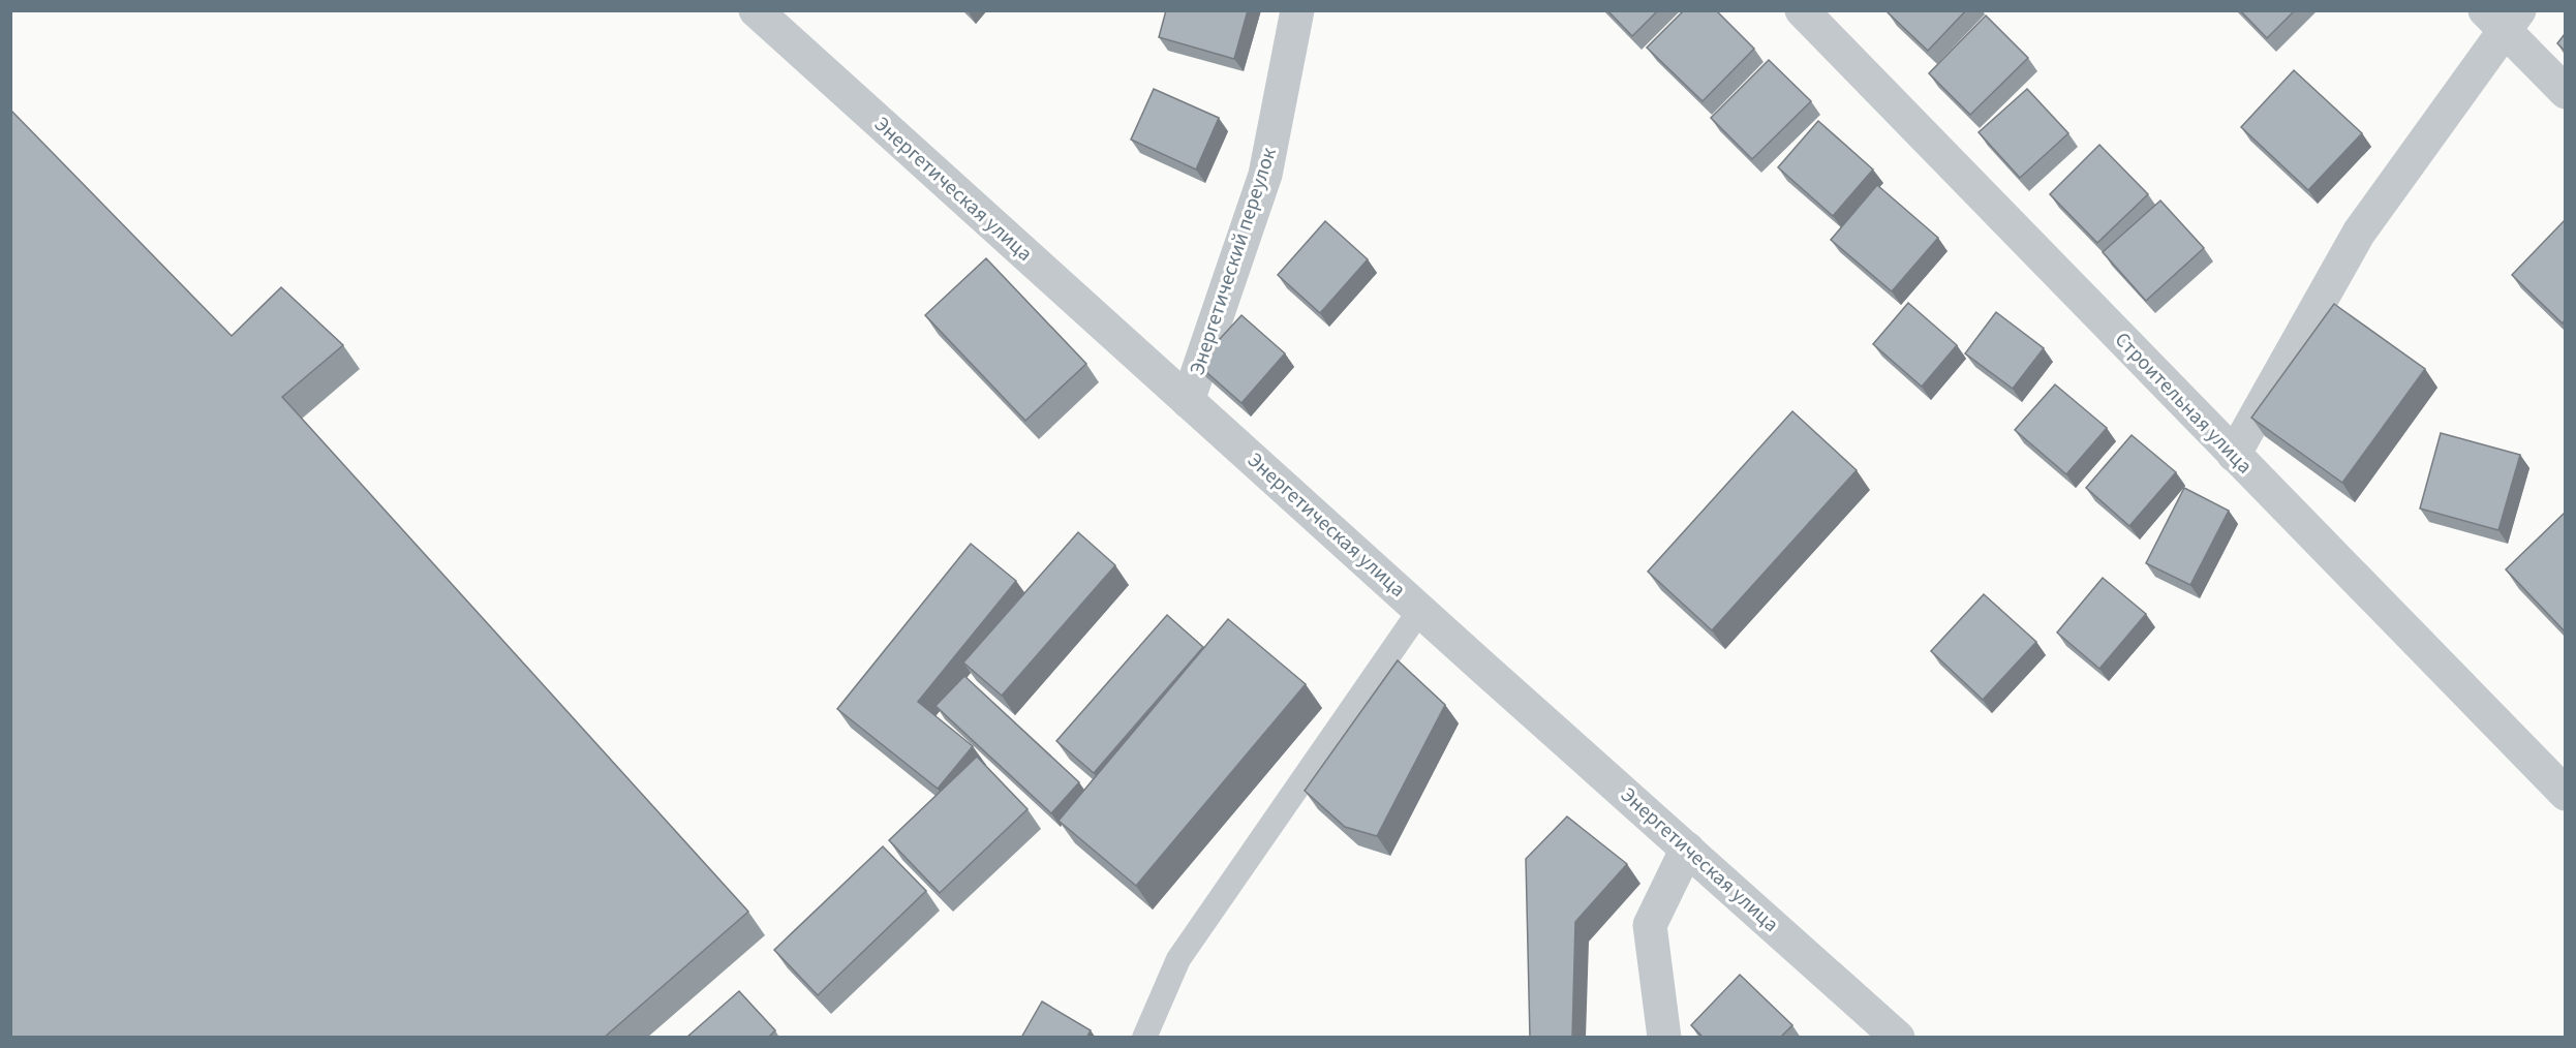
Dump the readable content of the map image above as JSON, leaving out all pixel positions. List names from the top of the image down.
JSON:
{
  "streets": {
    "street": ["Энергетическая улица", "Энергетический переулок", "Строительная улица"]
  },
  "crossings": [
    ["Энергетическая улица", "Энергетический переулок"]
  ]
}
